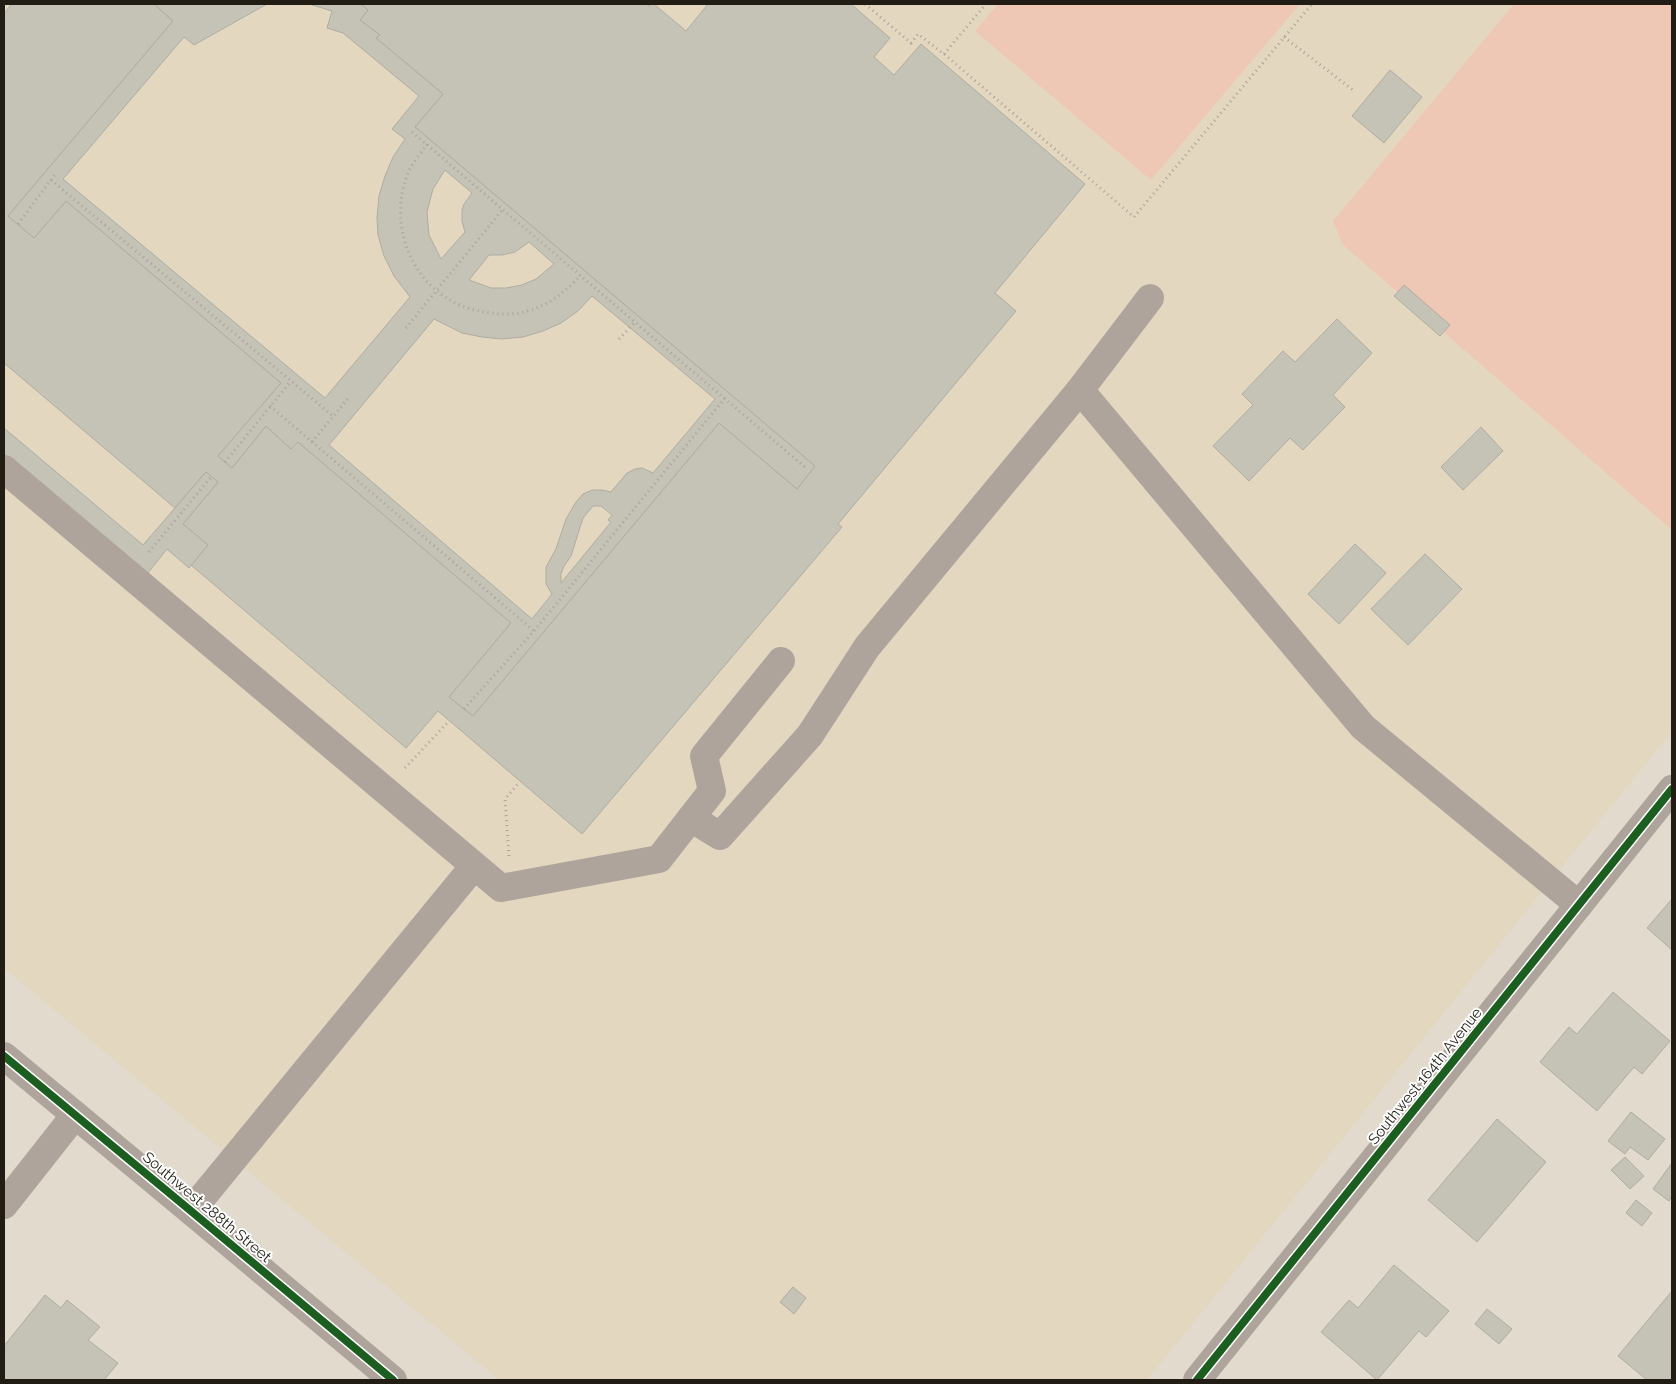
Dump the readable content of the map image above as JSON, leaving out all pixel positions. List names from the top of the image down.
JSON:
{
  "streets": {
    "street": ["Southwest 164th Avenue", "Southwest 288th Street"]
  }
}
